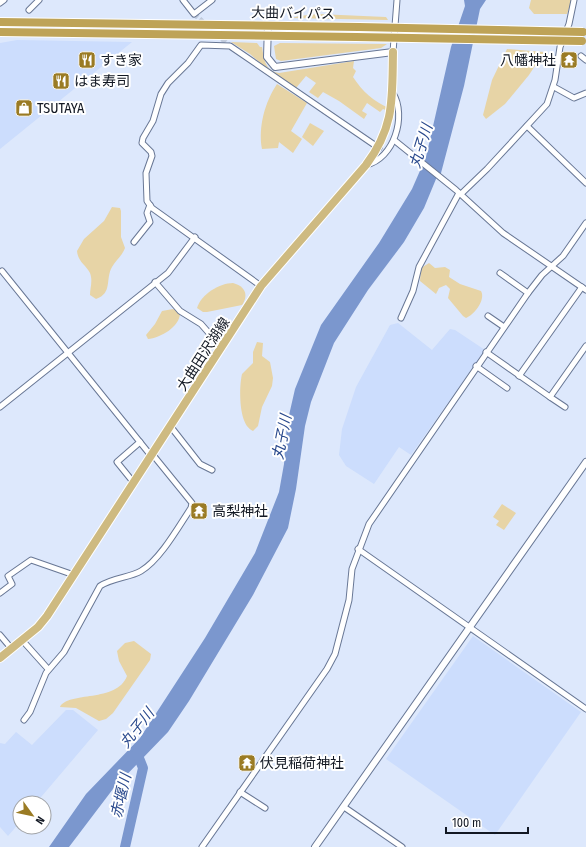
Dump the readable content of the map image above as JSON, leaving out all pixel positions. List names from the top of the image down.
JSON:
{
  "streets": {
    "highway": ["大曲バイパス"],
    "main road": ["大曲田沢湖線"]
  },
  "water": ["丸子川", "赤堰川"],
  "places": {
    "restaurant": ["すき家", "はま寿司"],
    "temple": ["八幡神社", "高梨神社", "伏見稲荷神社"],
    "shop": ["TSUTAYA"]
  },
  "scale_bar": "100 m",
  "north": "bottom right"
}
